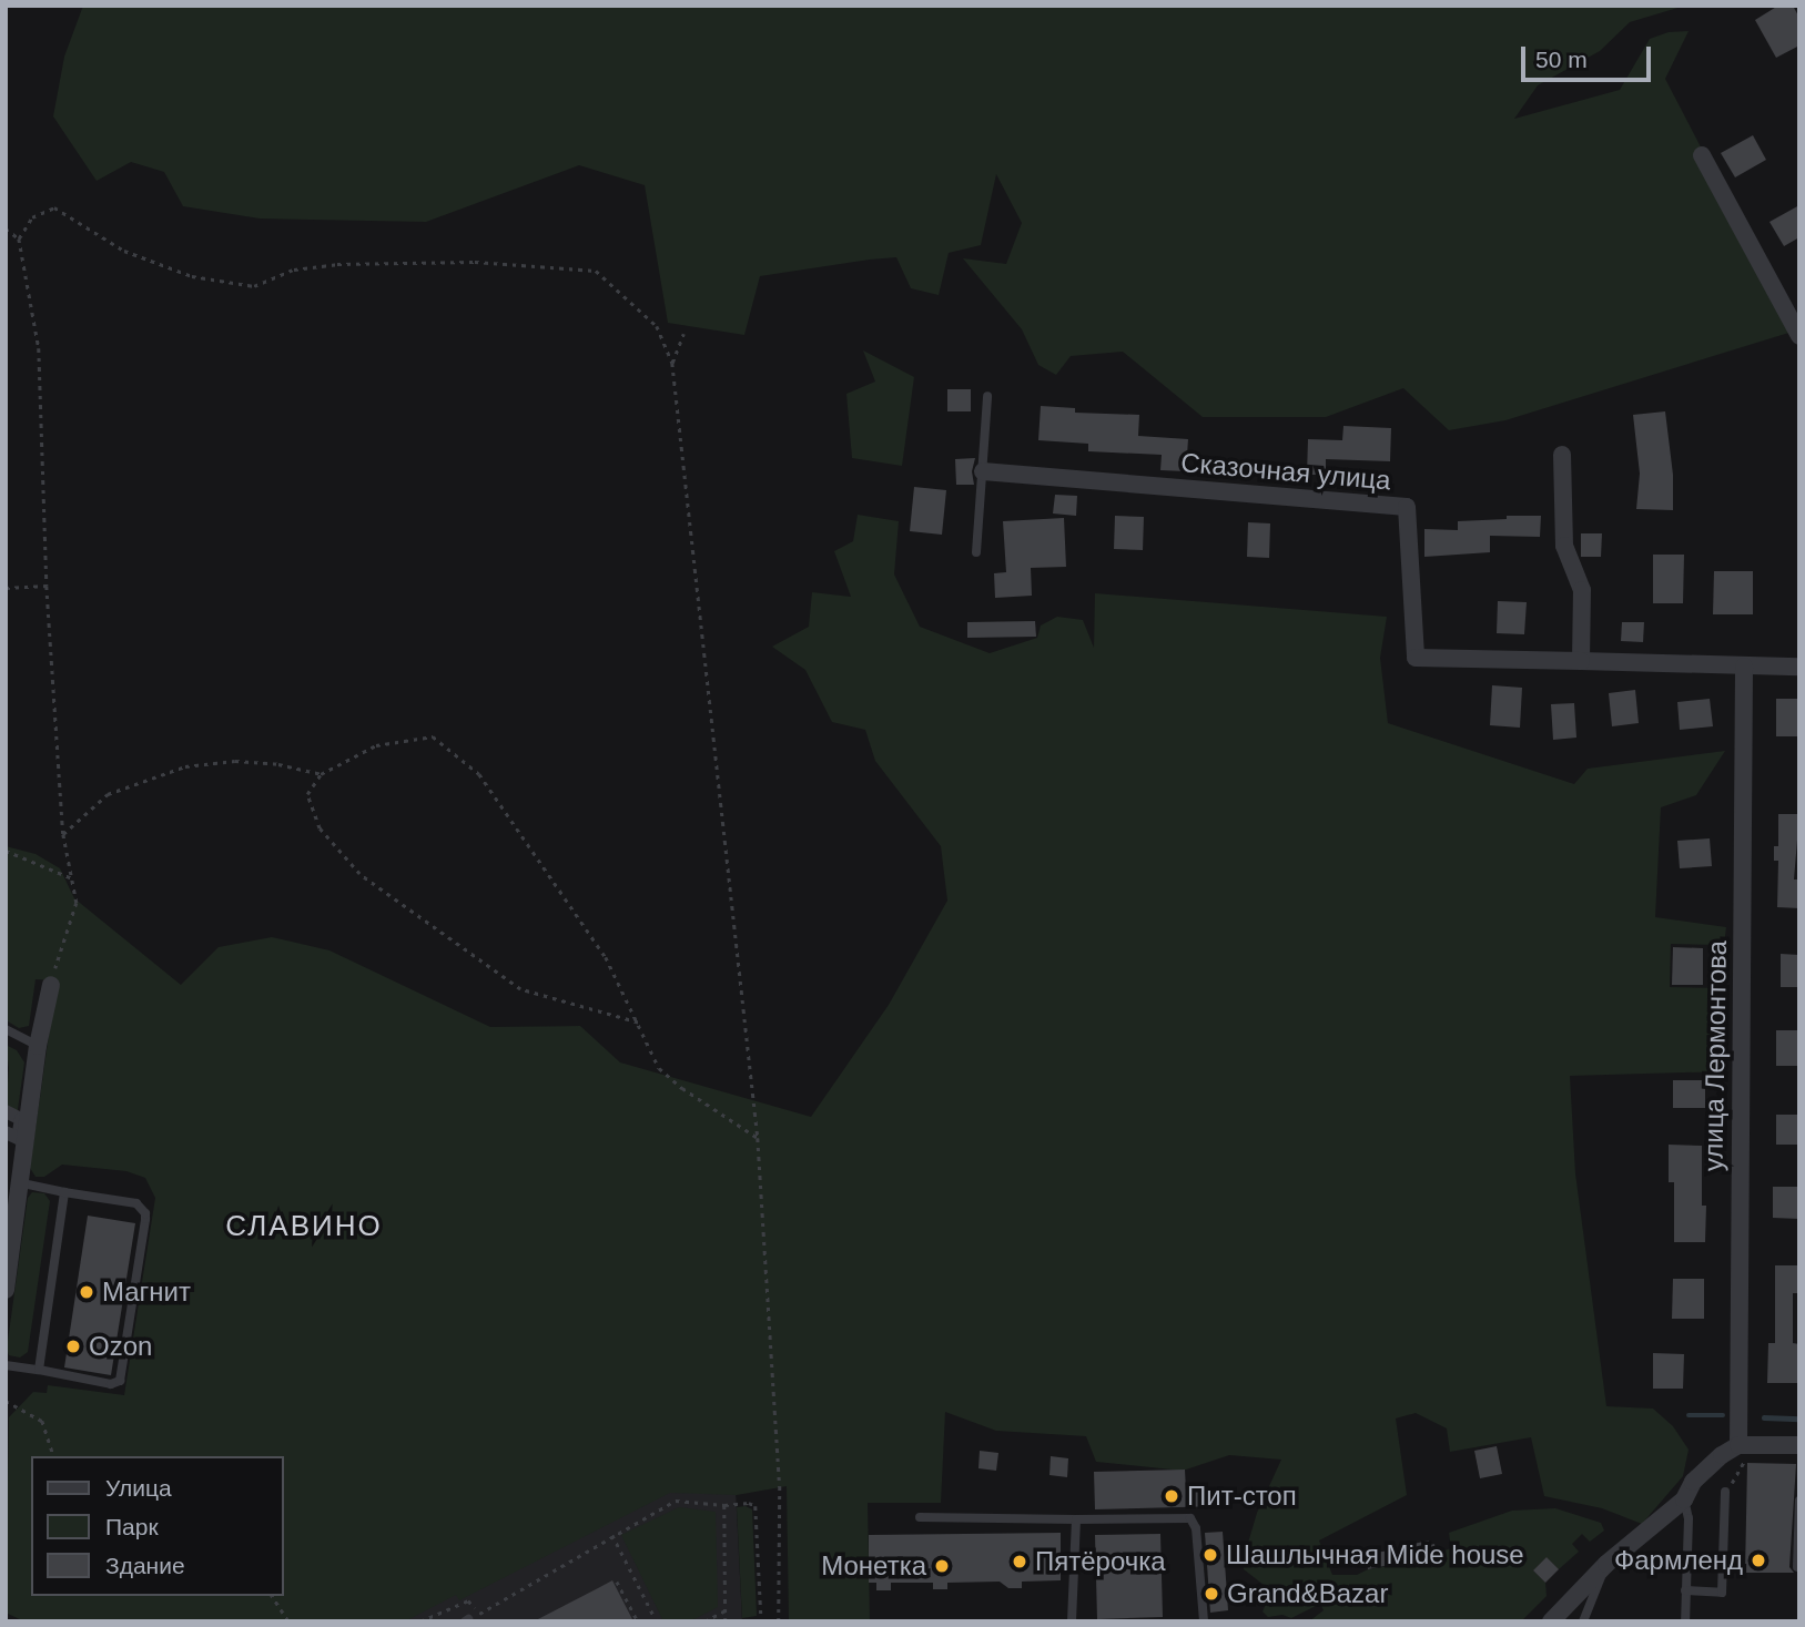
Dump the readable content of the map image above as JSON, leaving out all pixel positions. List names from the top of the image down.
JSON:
{
  "streets": {
    "street": ["Сказочная улица", "улица Лермонтова"]
  },
  "crossings": [
    ["Сказочная улица", "улица Лермонтова"]
  ],
  "districts": ["СЛАВИНО"],
  "places": [
    "Магнит",
    "Ozon",
    "Пит-стоп",
    "Шашлычная Mide house",
    "Фармленд",
    "Пятёрочка",
    "Монетка",
    "Grand&Bazar"
  ],
  "legend": ["Улица", "Парк", "Здание"],
  "scale_bar": "50 m"
}
